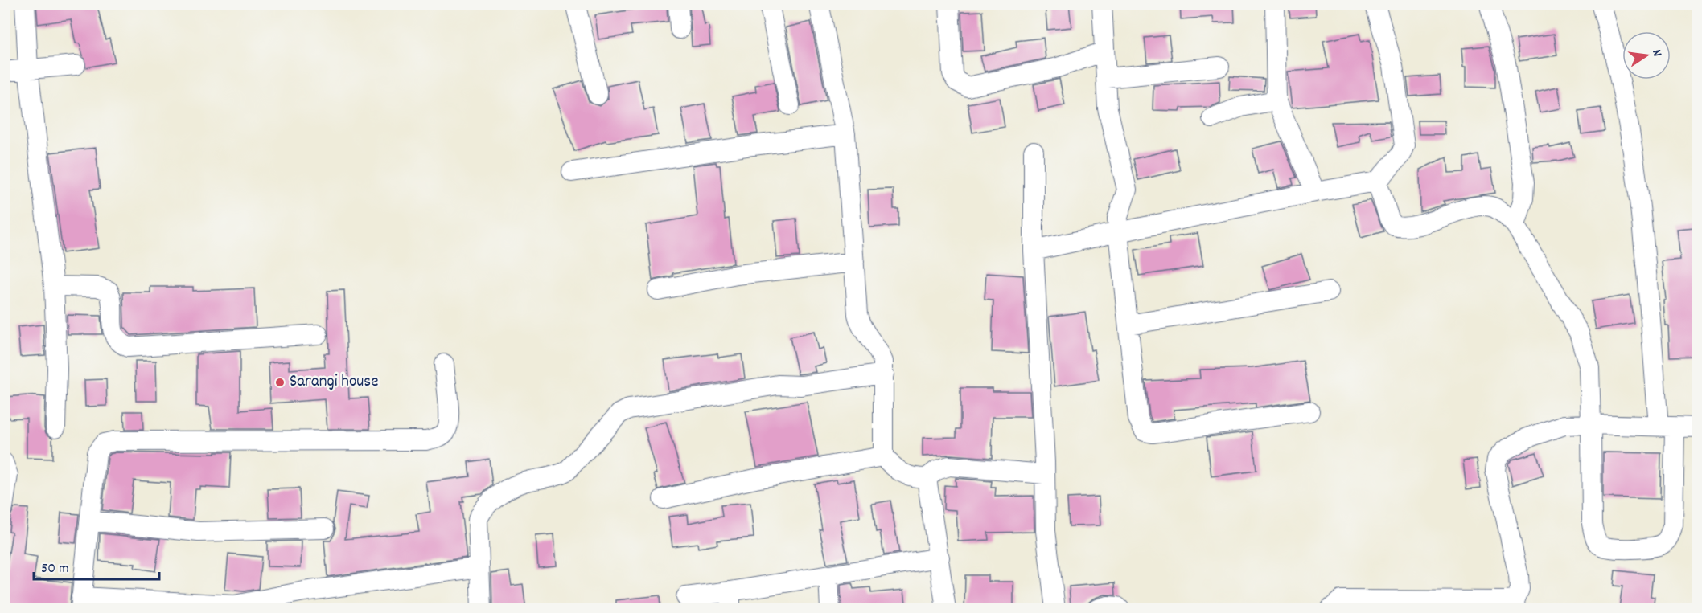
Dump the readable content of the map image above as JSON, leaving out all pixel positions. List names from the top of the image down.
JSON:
{
  "places": ["Sarangi house"],
  "scale_bar": "50 m",
  "north": "right"
}
